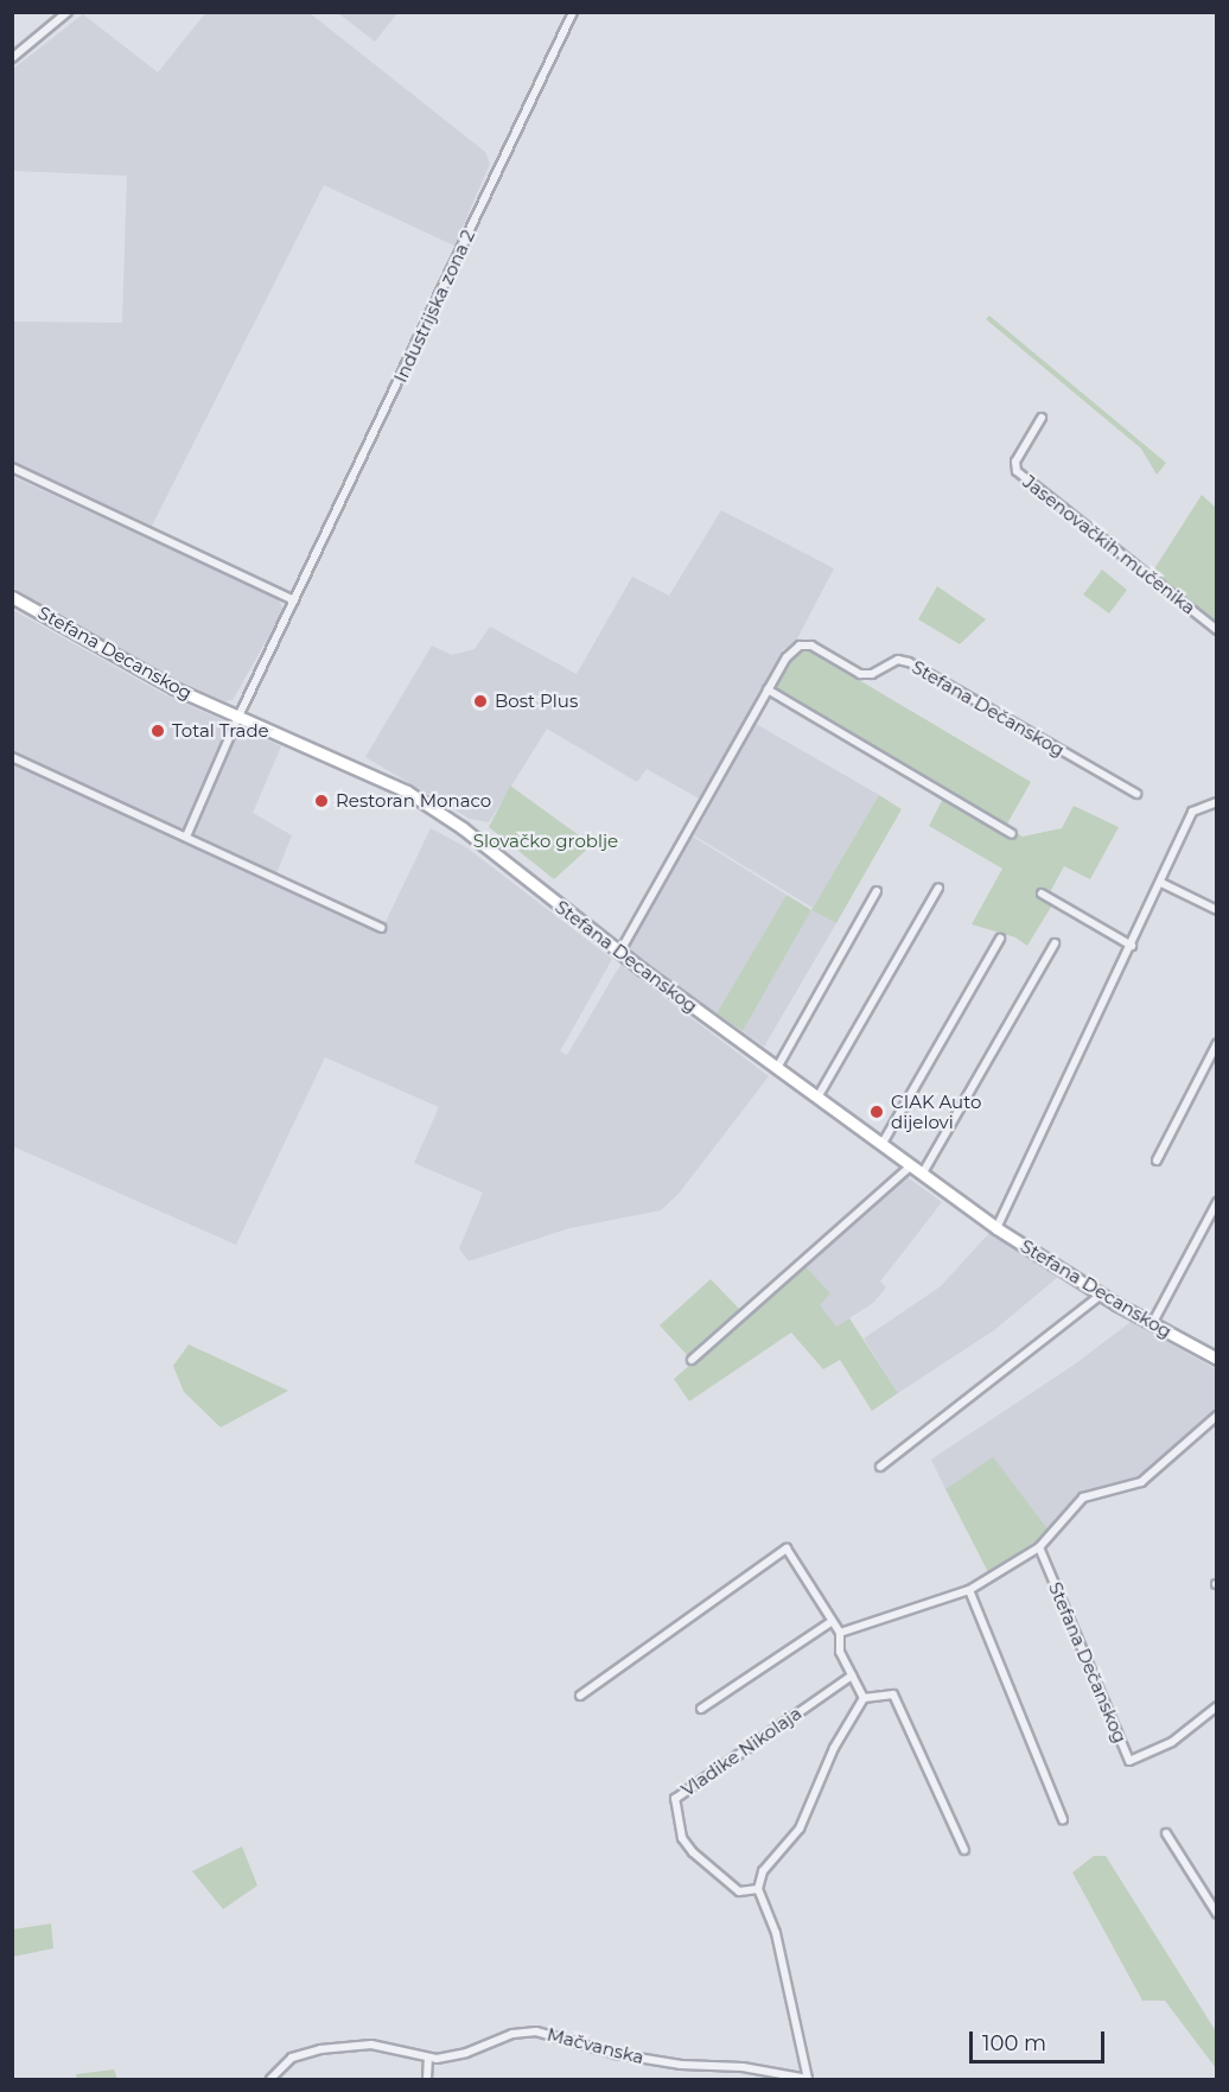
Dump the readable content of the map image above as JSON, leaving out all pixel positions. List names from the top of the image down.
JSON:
{
  "streets": {
    "main road": ["Stefana Decanskog"],
    "street": [
      "Industrijska zona 2",
      "Jasenovačkih mučenika",
      "Stefana Dečanskog",
      "Vladike Nikolaja",
      "Mačvanska"
    ]
  },
  "crossings": [
    ["Industrijska zona 2", "Stefana Decanskog"]
  ],
  "parks": ["Slovačko groblje"],
  "places": [
    "Bost Plus",
    "Total Trade",
    "Restoran Monaco",
    "CIAK Auto dijelovi"
  ],
  "scale_bar": "100 m"
}
